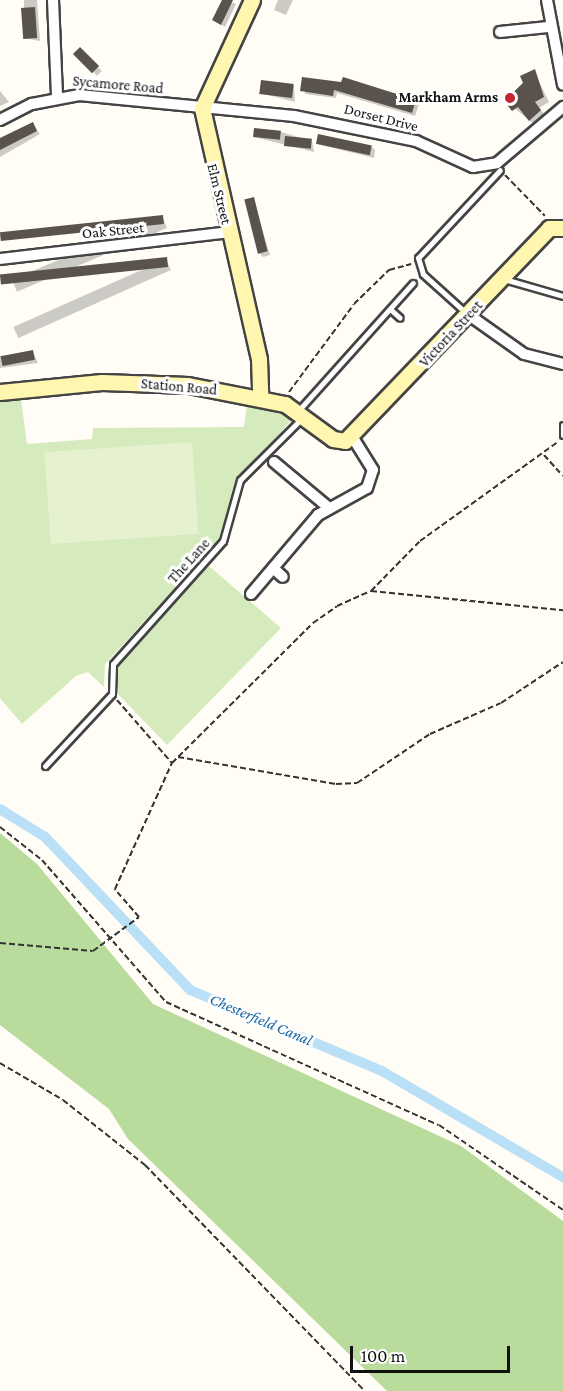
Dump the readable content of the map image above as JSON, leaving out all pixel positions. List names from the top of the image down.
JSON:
{
  "streets": {
    "street": [
      "Sycamore Road",
      "Dorset Drive",
      "Elm Street",
      "Oak Street",
      "Victoria Street",
      "Station Road"
    ],
    "lane": ["The Lane"]
  },
  "crossings": [
    ["Sycamore Road", "Dorset Drive"],
    ["Sycamore Road", "Elm Street"],
    ["Dorset Drive", "Elm Street"],
    ["Elm Street", "Oak Street"],
    ["Elm Street", "Station Road"],
    ["Victoria Street", "Station Road"],
    ["Station Road", "The Lane"]
  ],
  "water": ["Chesterfield Canal"],
  "places": ["Markham Arms"],
  "scale_bar": "100 m"
}
